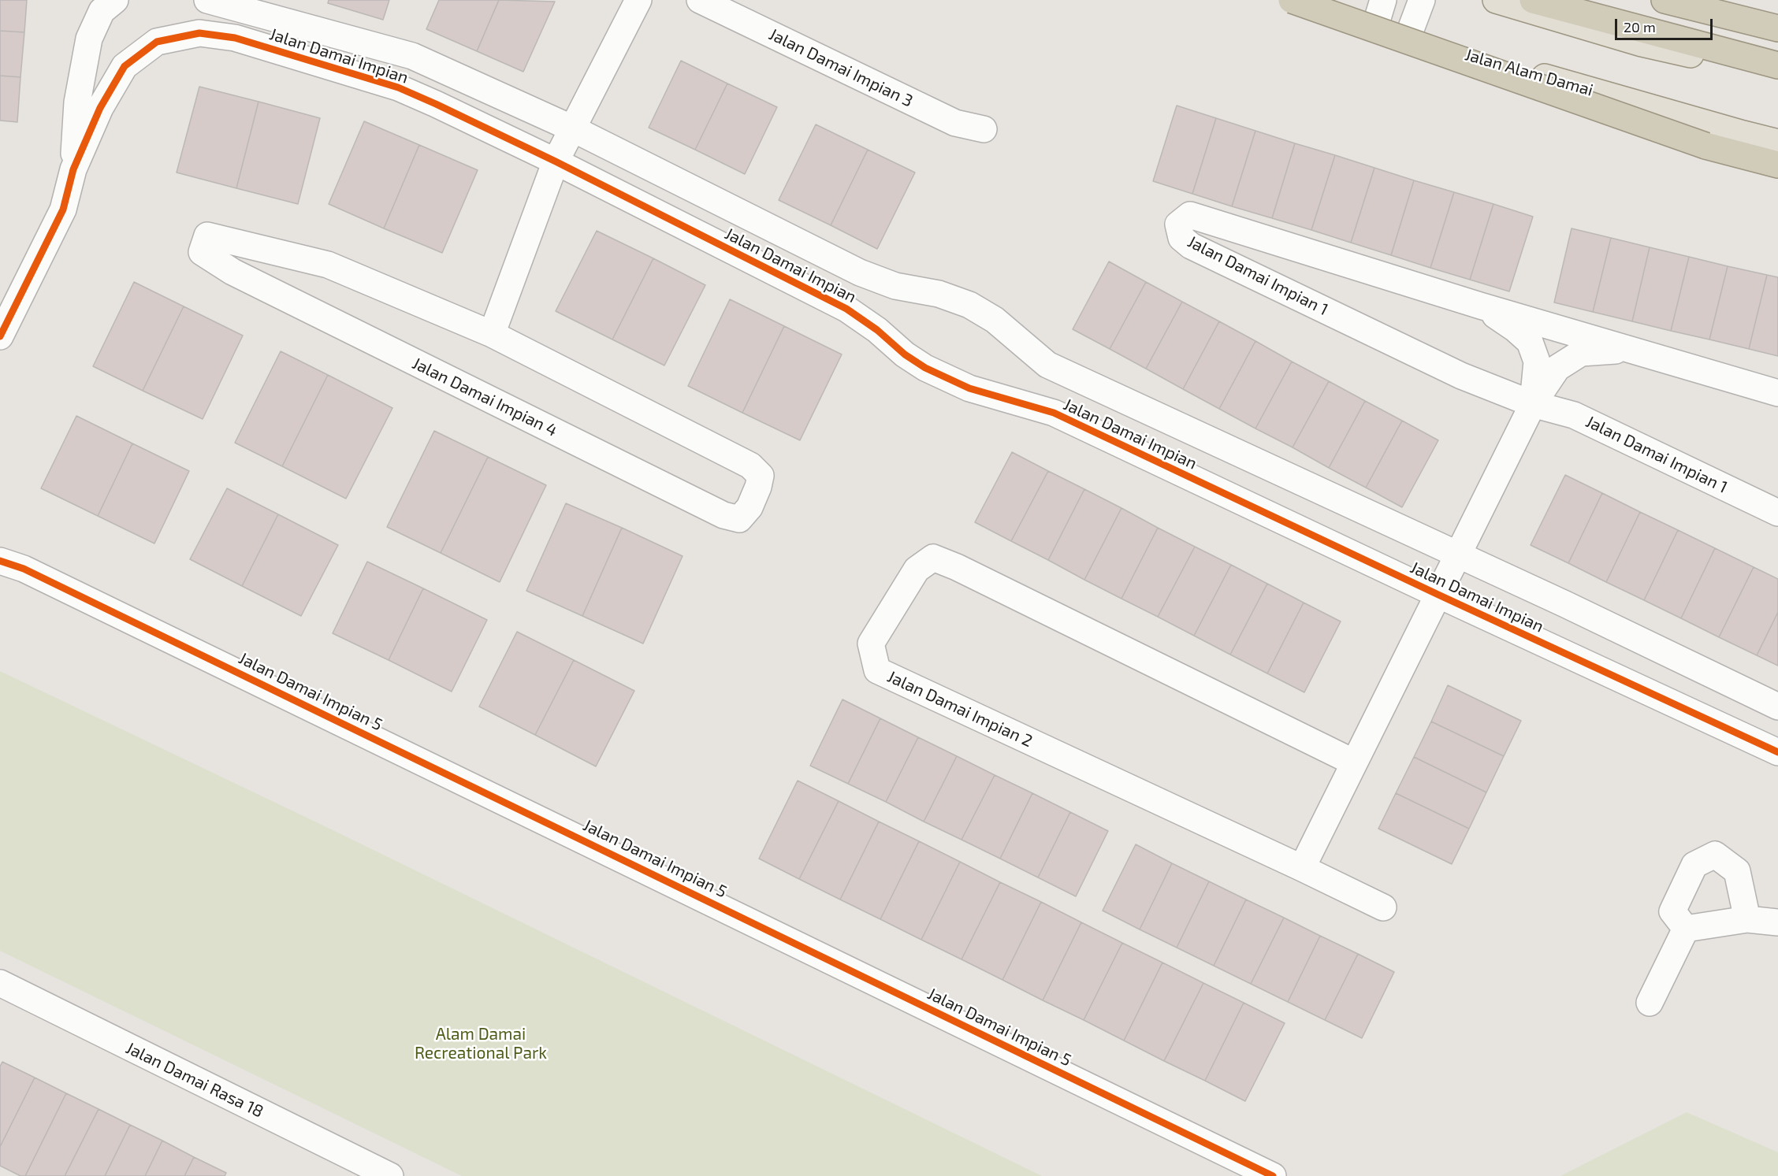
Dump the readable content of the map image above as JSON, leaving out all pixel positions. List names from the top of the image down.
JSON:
{
  "streets": {
    "main road": ["Jalan Alam Damai"],
    "street": [
      "Jalan Damai Impian",
      "Jalan Damai Impian 3",
      "Jalan Damai Impian 1",
      "Jalan Damai Impian 4",
      "Jalan Damai Impian 5",
      "Jalan Damai Impian 2",
      "Jalan Damai Rasa 18"
    ]
  },
  "parks": ["Alam Damai Recreational Park"],
  "scale_bar": "20 m"
}
